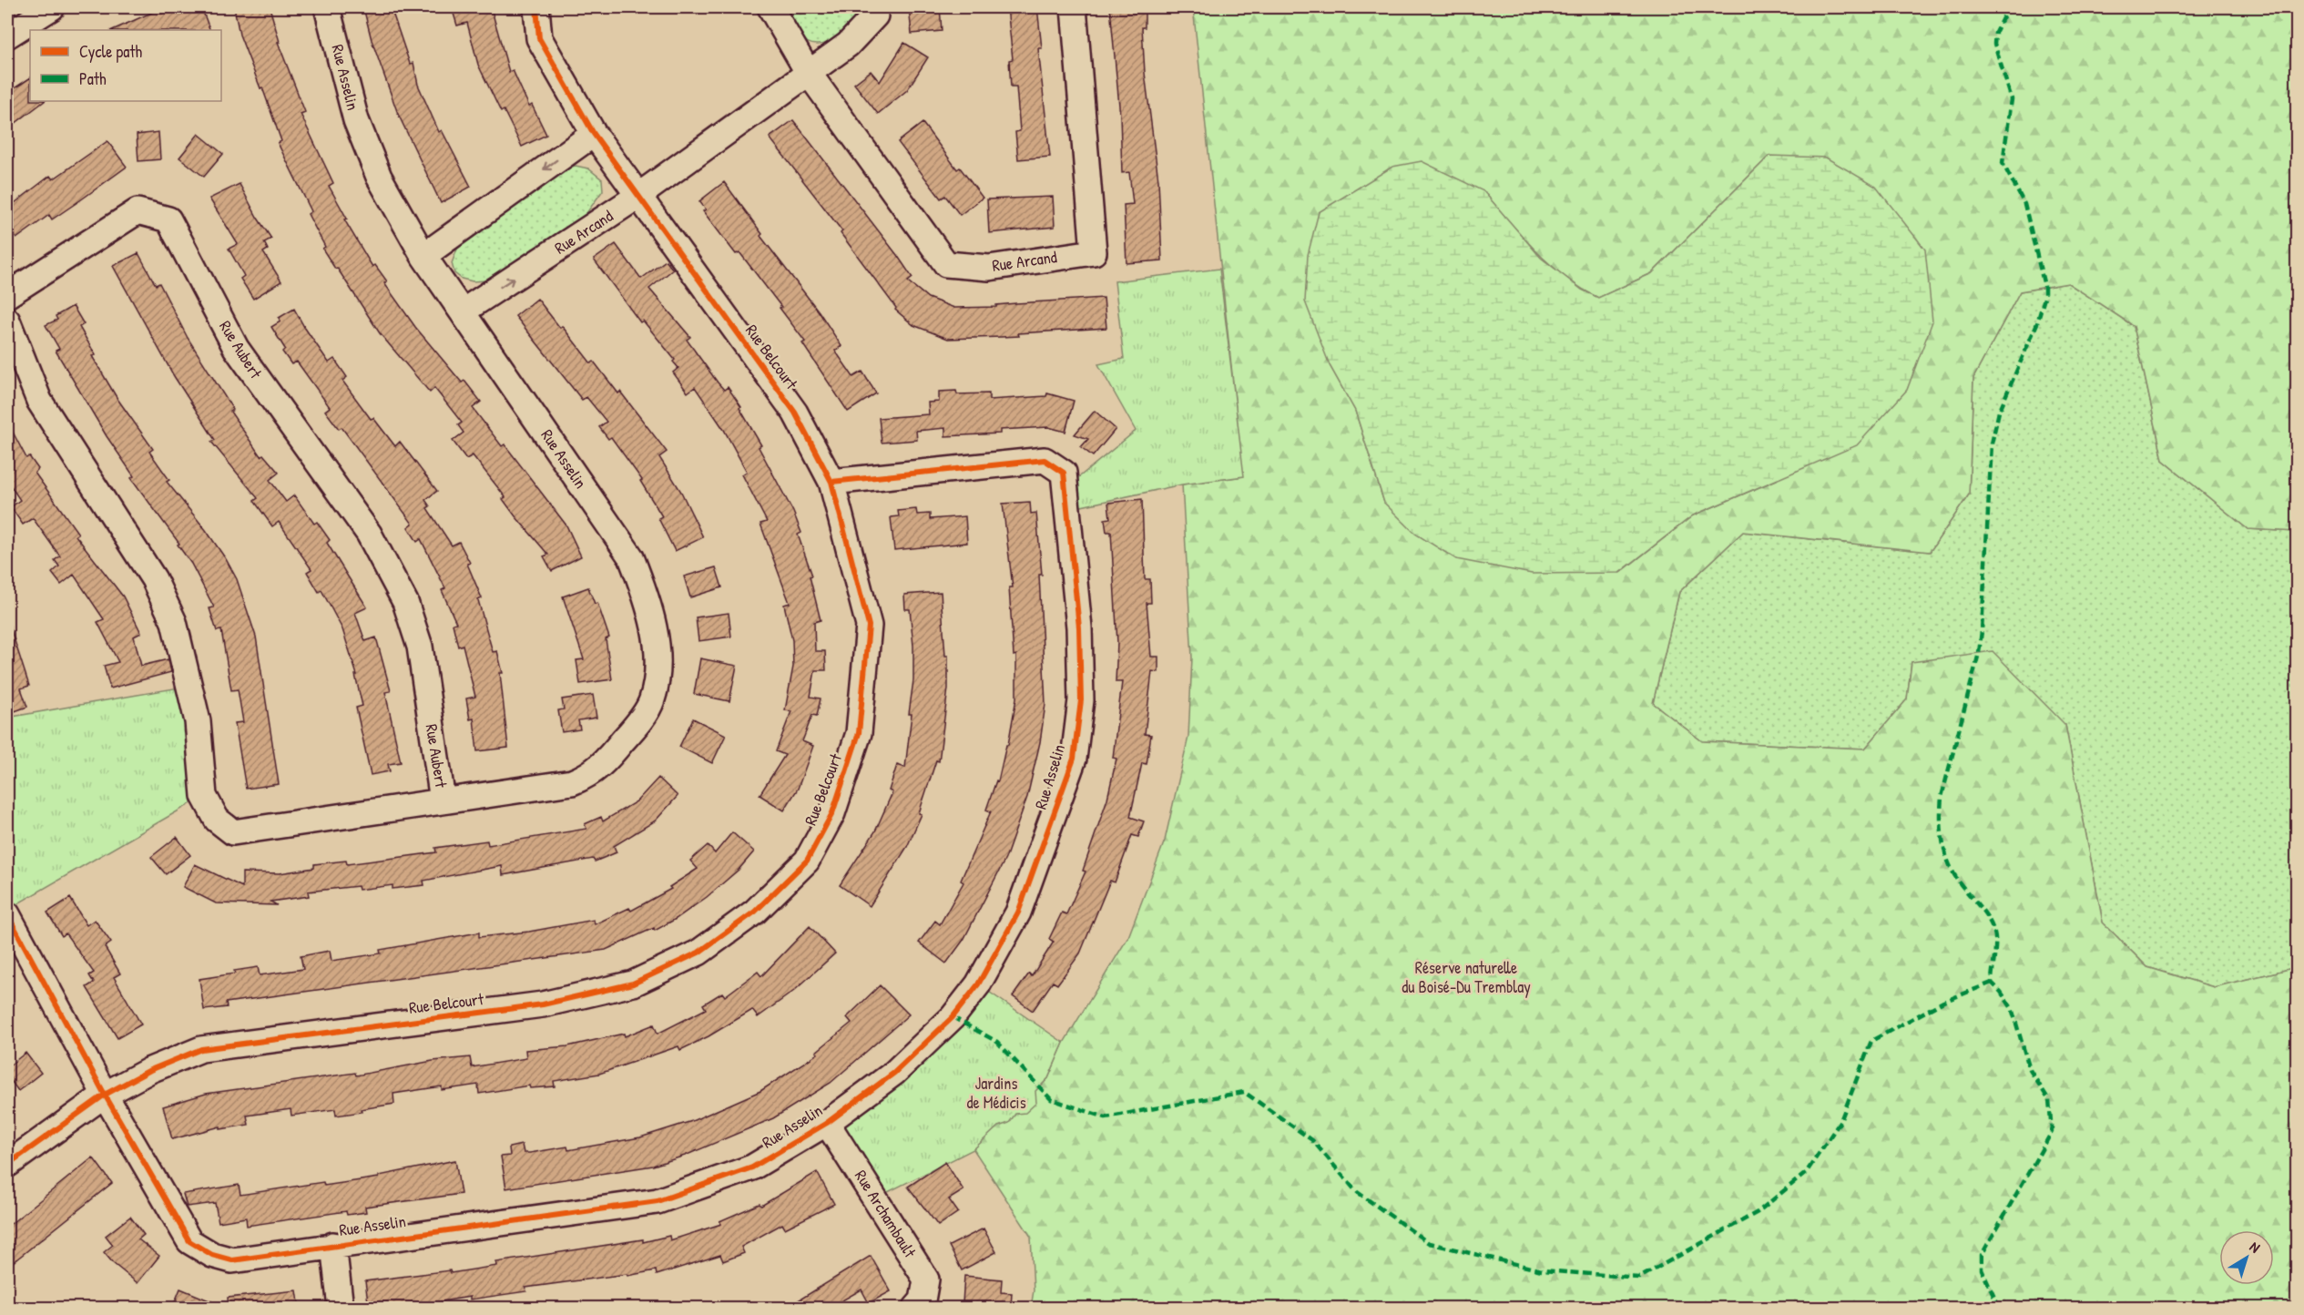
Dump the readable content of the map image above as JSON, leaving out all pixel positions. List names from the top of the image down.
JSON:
{
  "streets": {
    "street": [
      "Rue Asselin",
      "Rue Arcand",
      "Rue Aubert",
      "Rue Belcourt",
      "Rue Archambault"
    ]
  },
  "crossings": [
    ["Rue Asselin", "Rue Arcand"],
    ["Rue Asselin", "Rue Aubert"],
    ["Rue Asselin", "Rue Belcourt"],
    ["Rue Asselin", "Rue Archambault"],
    ["Rue Arcand", "Rue Belcourt"]
  ],
  "parks": ["Réserve naturelle du Boisé-Du Tremblay", "Jardins de Médicis"],
  "legend": ["Cycle path", "Path"],
  "north": "top right"
}
